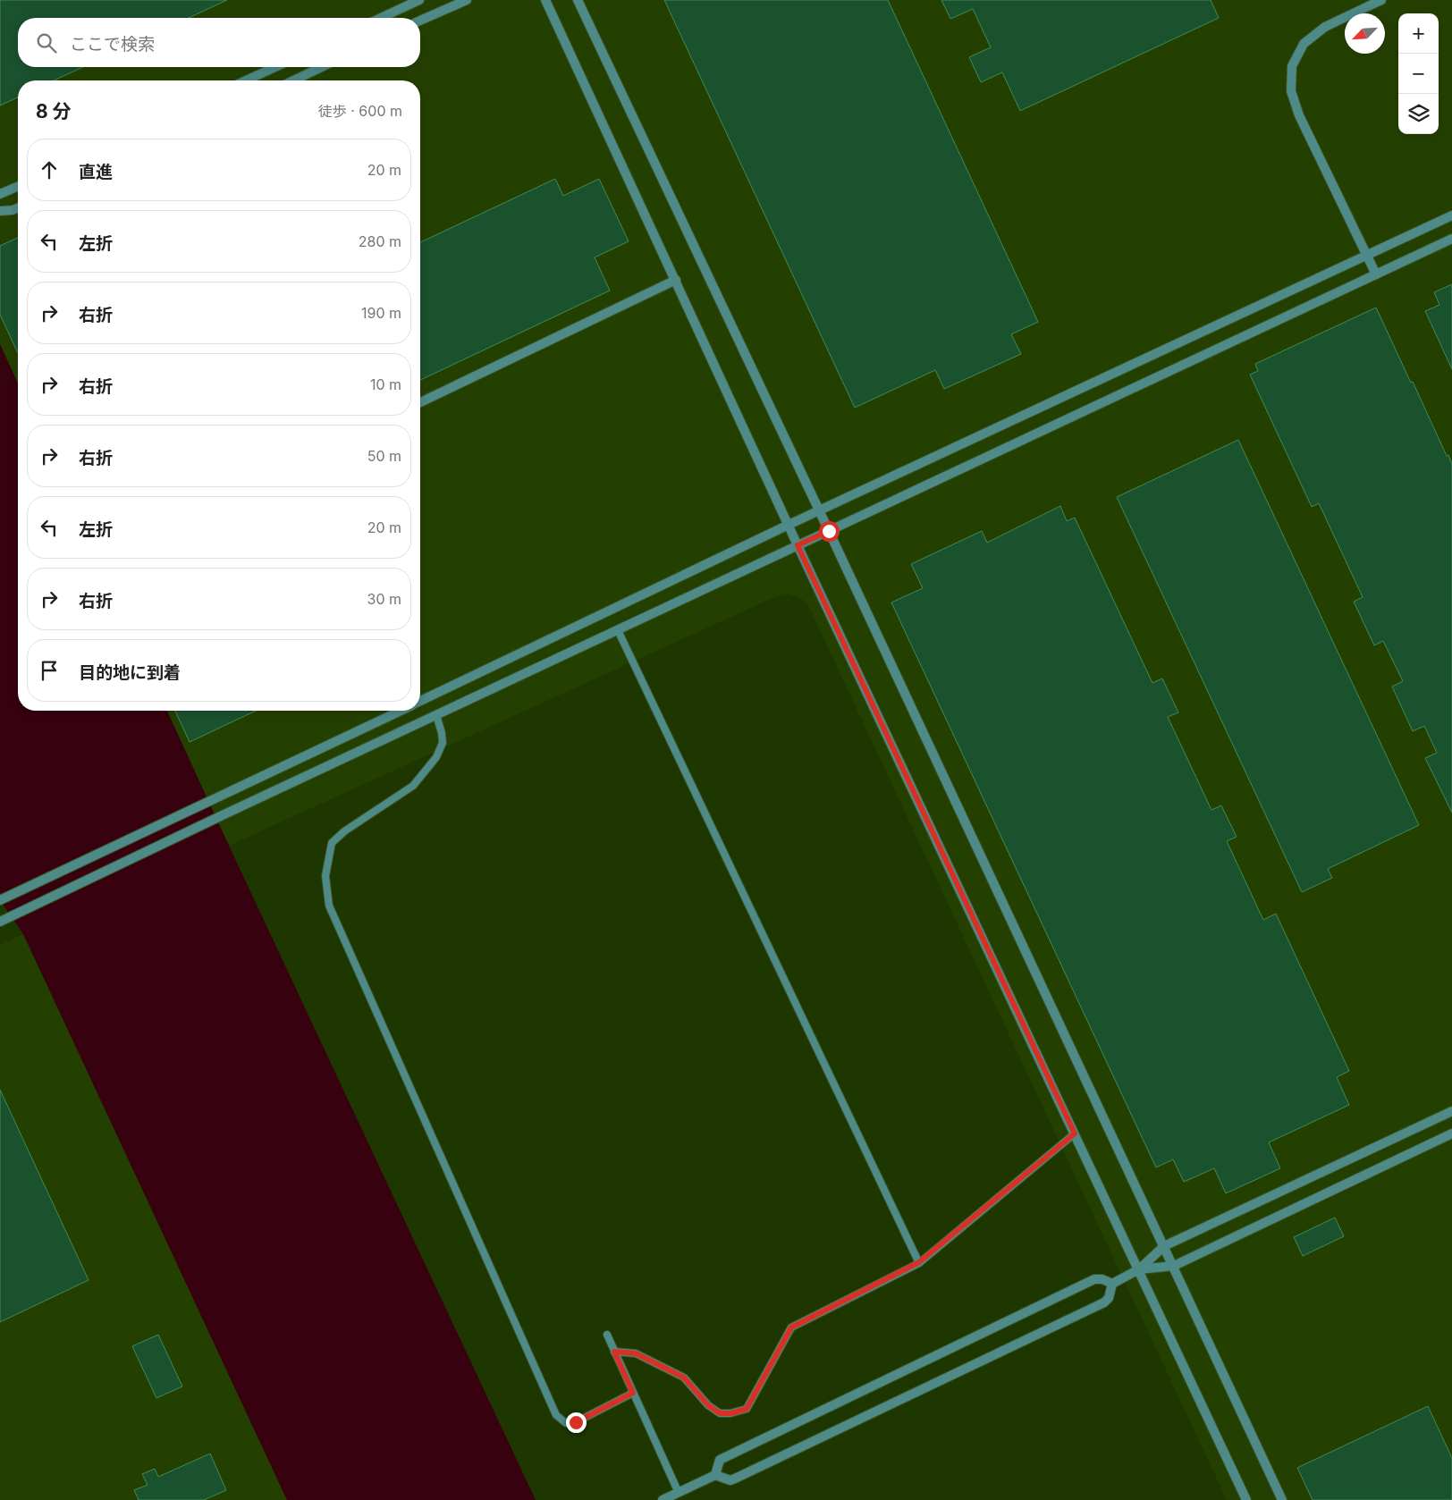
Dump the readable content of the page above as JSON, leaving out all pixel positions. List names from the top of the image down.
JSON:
{
  "north": "bottom left",
  "page": {
    "map_buttons": ["+", "−"],
    "search": "ここで検索",
    "heading": ["8 分", "徒歩 · 600 m"],
    "list": [
      ["直進", "20 m"],
      ["左折", "280 m"],
      ["右折", "190 m"],
      ["右折", "10 m"],
      ["右折", "50 m"],
      ["左折", "20 m"],
      ["右折", "30 m"],
      "目的地に到着"
    ]
  }
}
